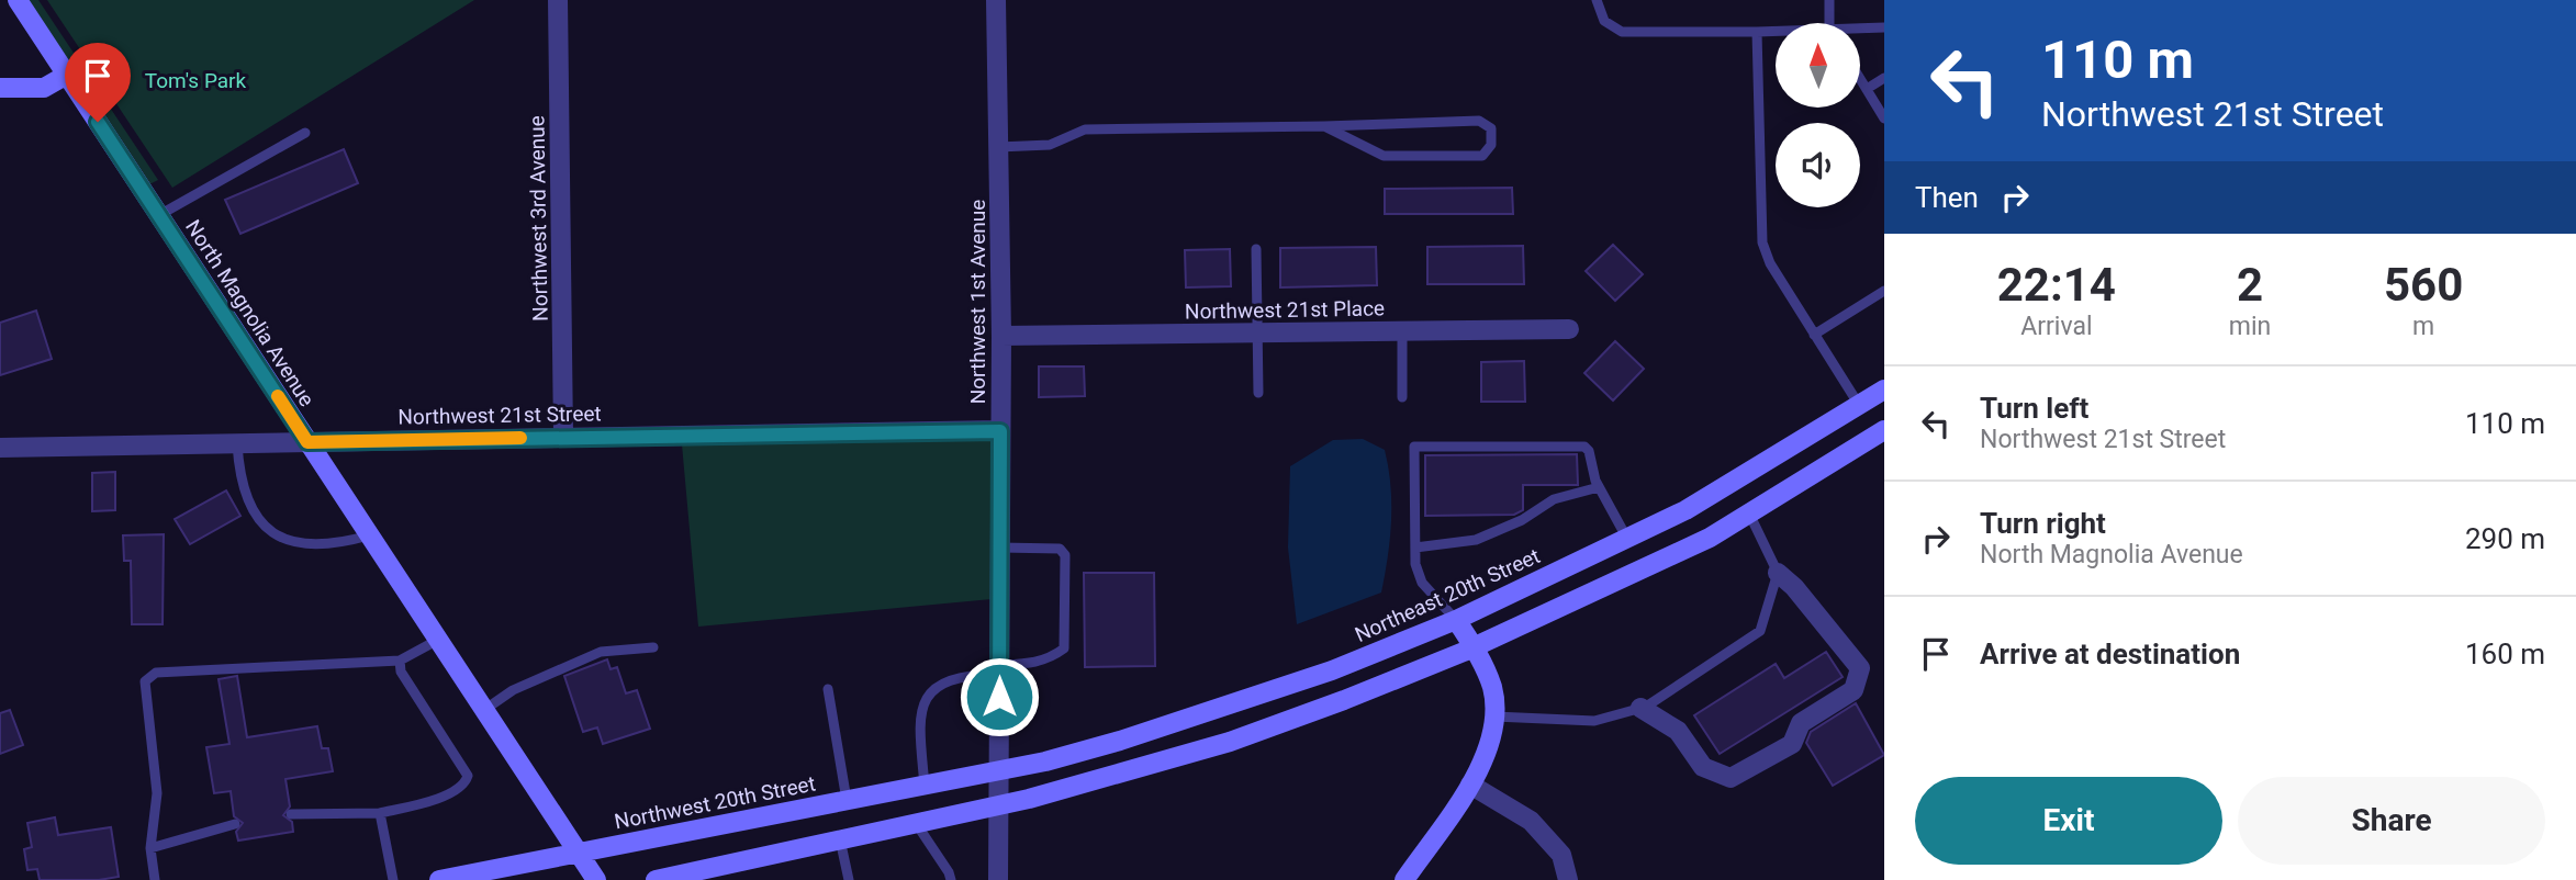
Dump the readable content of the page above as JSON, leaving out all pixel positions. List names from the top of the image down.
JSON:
{
  "streets": {
    "main road": ["North Magnolia Avenue", "Northeast 20th Street", "Northwest 20th Street"],
    "street": [
      "Northwest 3rd Avenue",
      "Northwest 1st Avenue",
      "Northwest 21st Place",
      "Northwest 21st Street"
    ]
  },
  "crossings": [
    ["Northwest 3rd Avenue", "Northwest 21st Street"],
    ["Northwest 1st Avenue", "Northwest 21st Place"],
    ["Northwest 1st Avenue", "Northwest 21st Street"],
    ["Northwest 1st Avenue", "Northeast 20th Street"],
    ["Northwest 1st Avenue", "Northwest 20th Street"],
    ["North Magnolia Avenue", "Northwest 21st Street"],
    ["North Magnolia Avenue", "Northwest 20th Street"],
    ["Northeast 20th Street", "Northwest 20th Street"]
  ],
  "parks": ["Tom's Park"],
  "north": "top",
  "page": {
    "turn": ["110 m", "Northwest 21st Street"],
    "then": "Then",
    "eta": [
      "22:14",
      "Arrival",
      "2",
      "min",
      "560",
      "m"
    ],
    "list": [
      {
        "name": "Turn left",
        "note": "Northwest 21st Street",
        "value": "110 m"
      },
      {
        "name": "Turn right",
        "note": "North Magnolia Avenue",
        "value": "290 m"
      },
      {
        "name": "Arrive at destination",
        "value": "160 m"
      }
    ],
    "buttons": ["Exit", "Share"]
  }
}
